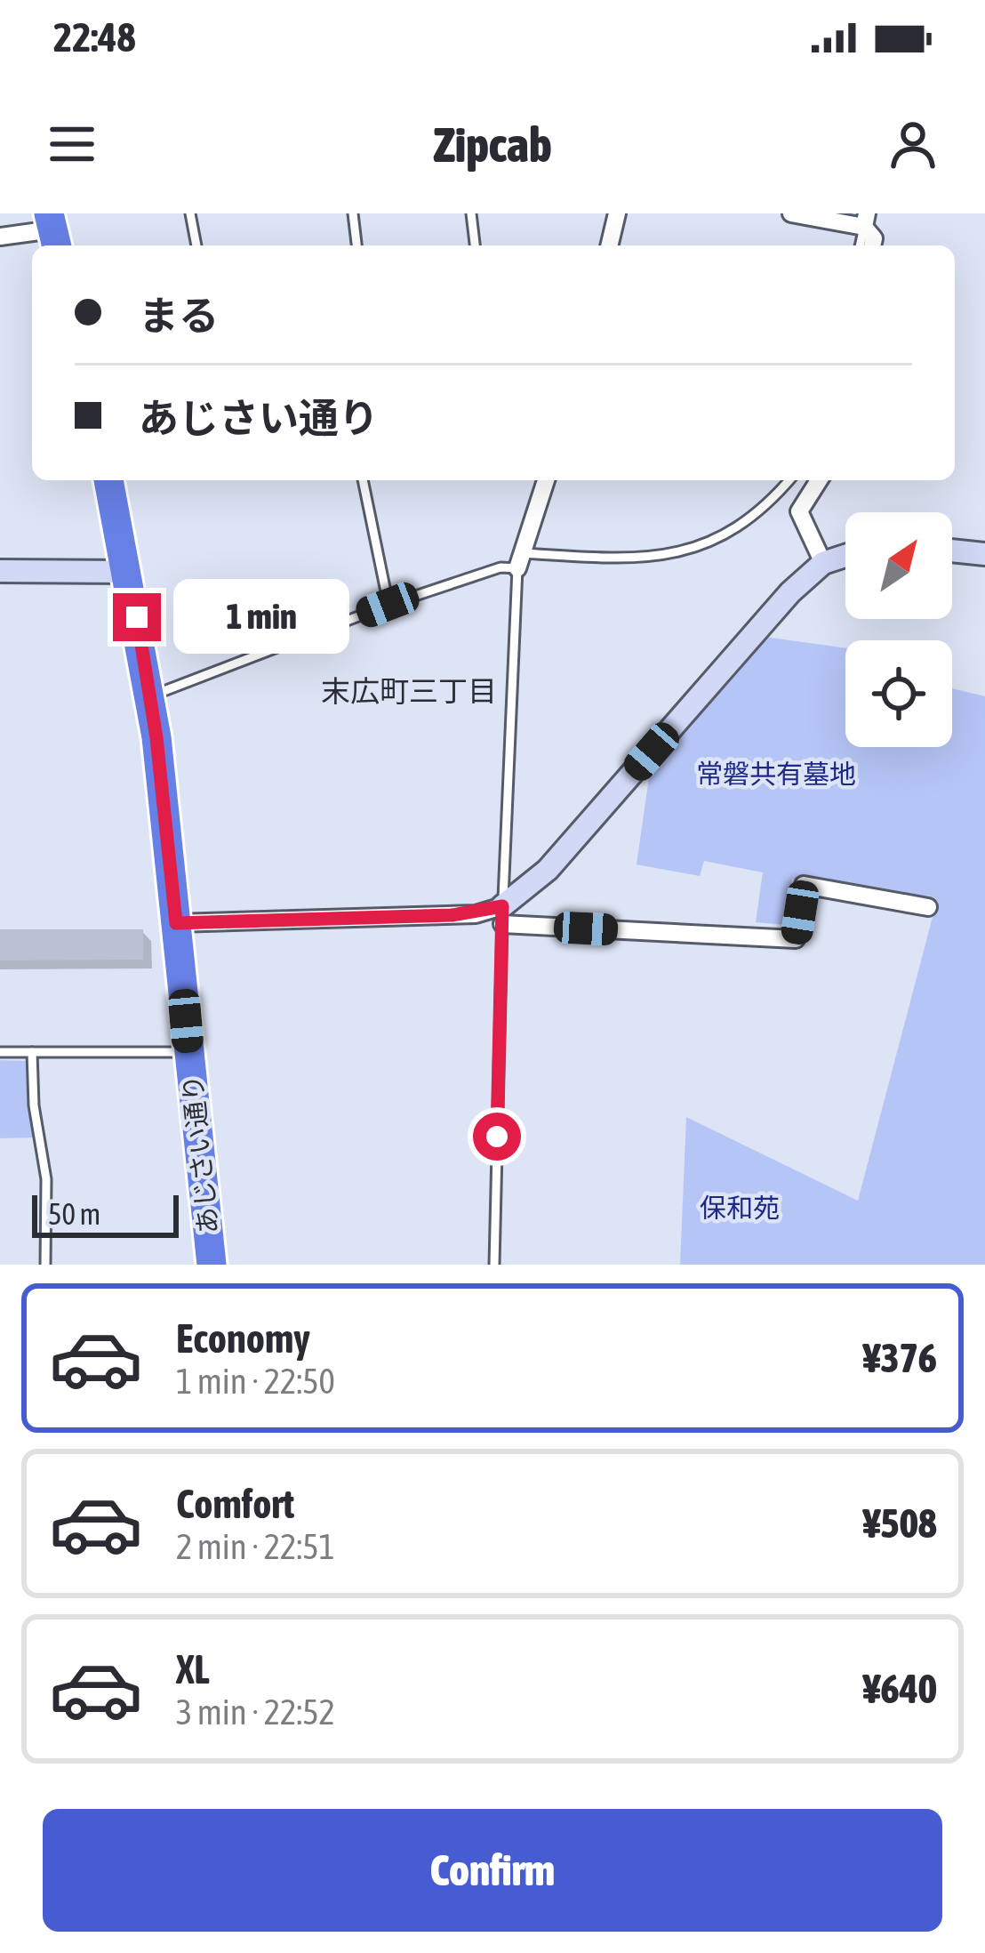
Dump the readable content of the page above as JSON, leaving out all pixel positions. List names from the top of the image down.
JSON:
{
  "streets": {
    "highway": ["あじさい通り"]
  },
  "districts": ["末広町三丁目"],
  "parks": ["常磐共有墓地", "保和苑"],
  "scale_bar": "50 m",
  "north": "top right",
  "page": {
    "status": "22:48",
    "header": "Zipcab",
    "banner": ["まる", "あじさい通り"],
    "bubble": "1 min",
    "scale": "50 m",
    "list": [
      {
        "name": "Economy",
        "note": "1 min · 22:50",
        "value": "¥376"
      },
      {
        "name": "Comfort",
        "note": "2 min · 22:51",
        "value": "¥508"
      },
      {
        "name": "XL",
        "note": "3 min · 22:52",
        "value": "¥640"
      }
    ],
    "buttons": "Confirm"
  }
}
